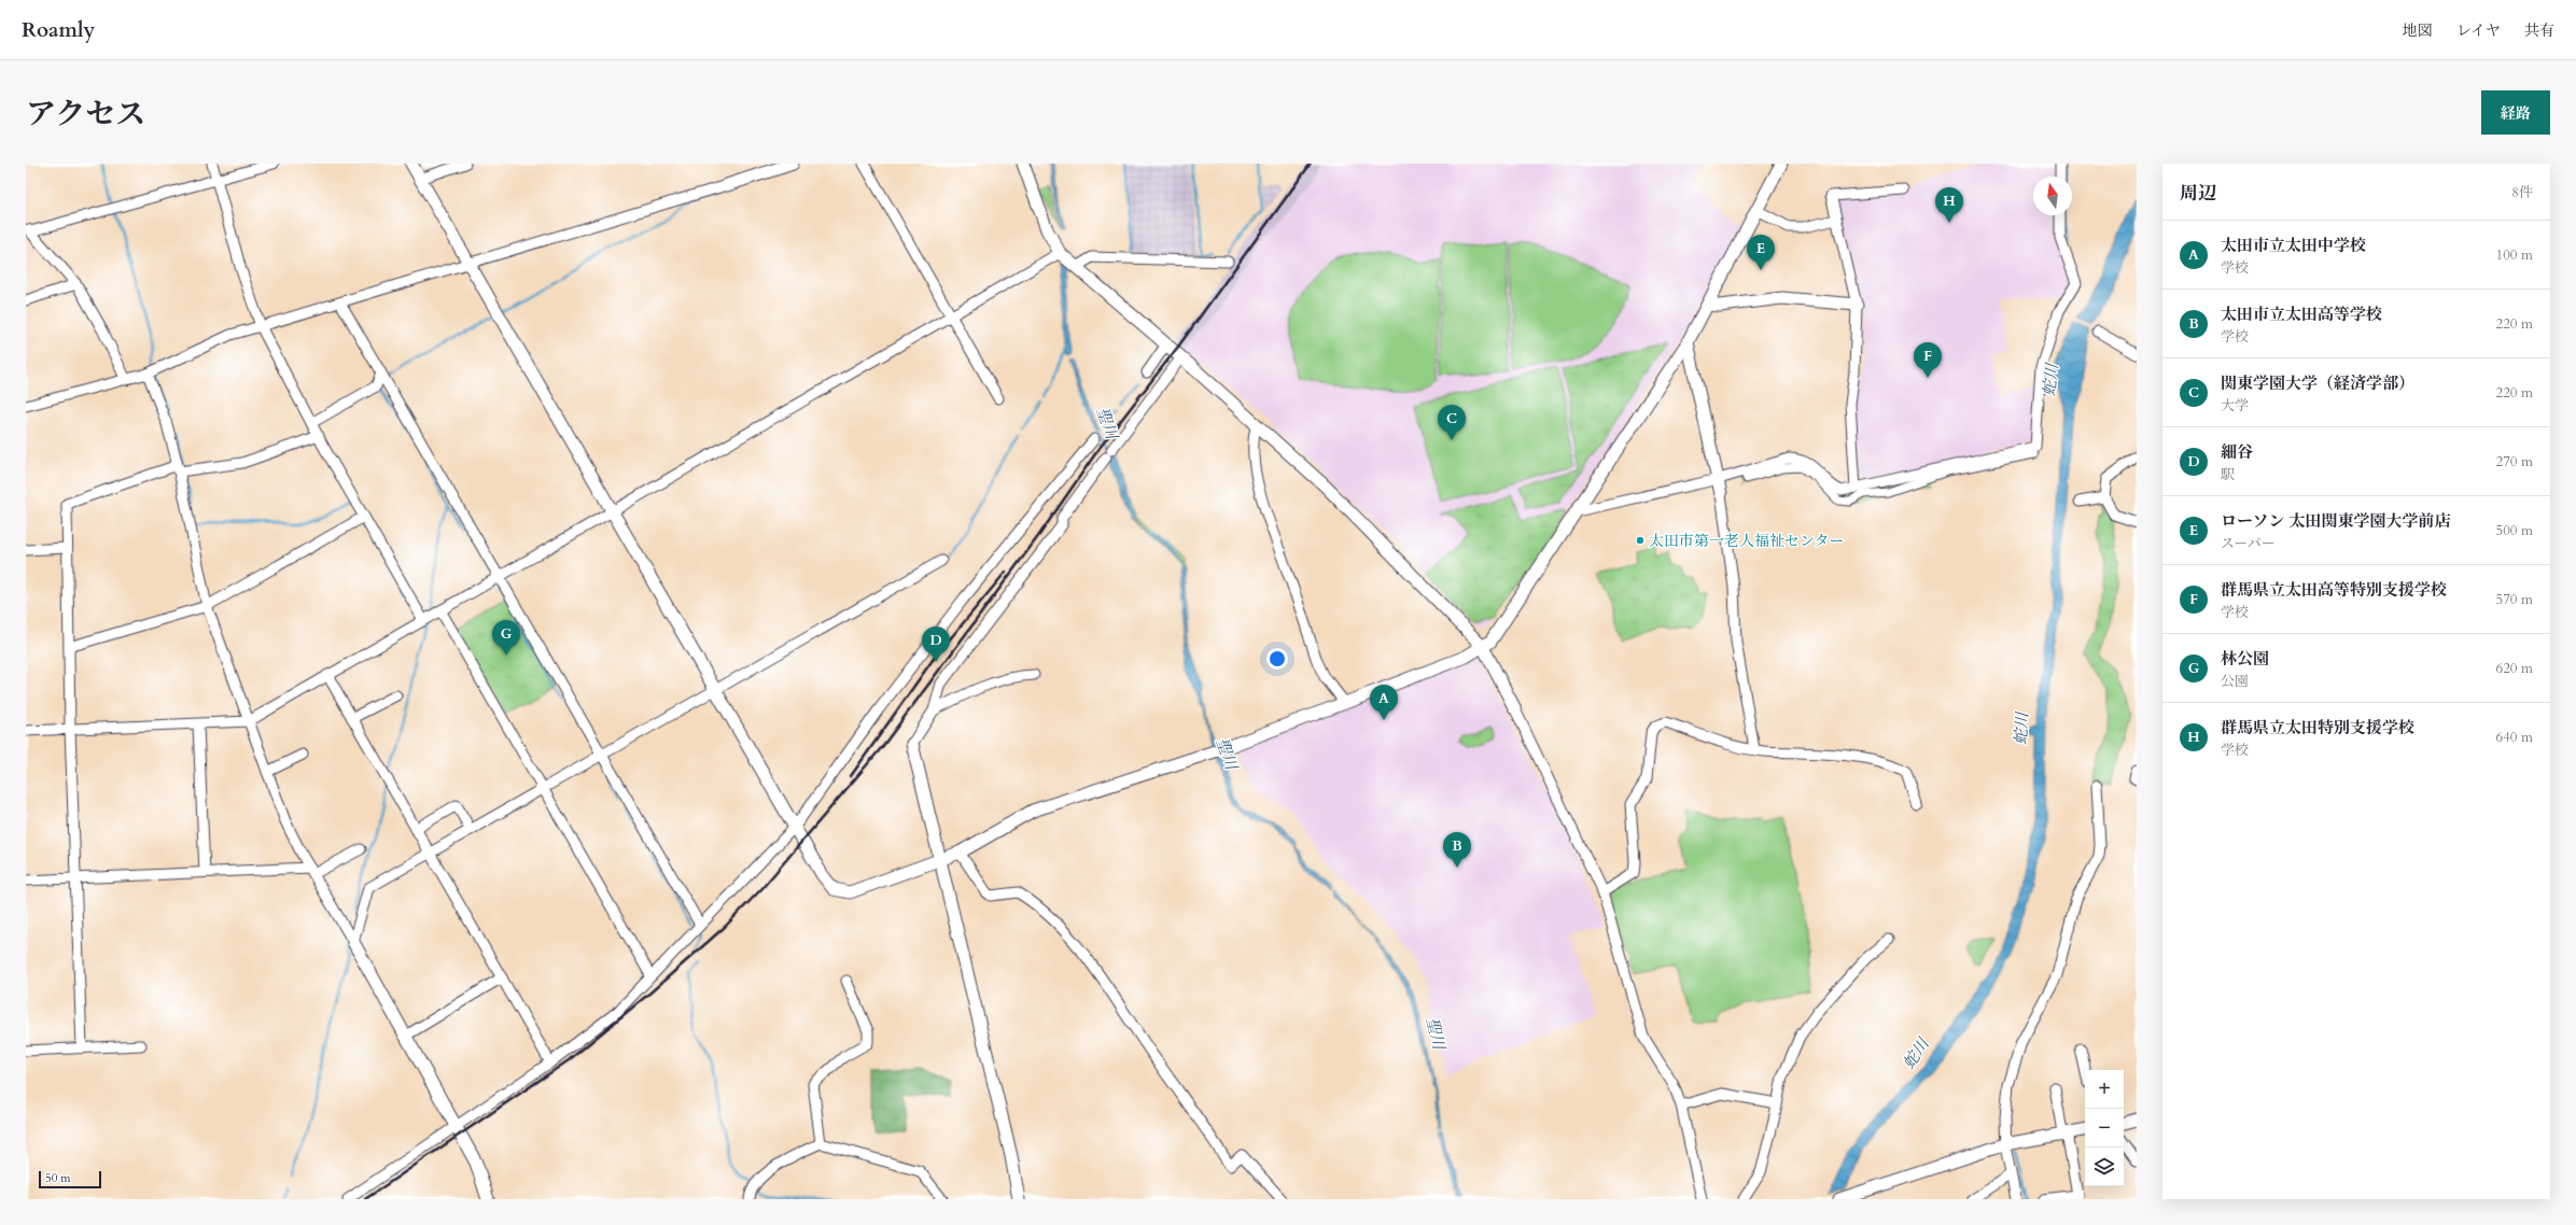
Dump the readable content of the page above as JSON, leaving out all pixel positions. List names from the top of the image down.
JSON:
{
  "water": ["蛇川", "聖川"],
  "places": ["太田市第一老人福祉センター"],
  "scale_bar": "50 m",
  "north": "top",
  "page": {
    "header": "Roamly",
    "nav": ["地図", "レイヤ", "共有"],
    "title": "アクセス",
    "buttons": "経路",
    "heading": ["周辺", "8件"],
    "pins": [
      "H",
      "E",
      "F",
      "C",
      "G",
      "D",
      "A",
      "B"
    ],
    "list": [
      {
        "mark": "A",
        "name": "太田市立太田中学校",
        "note": "学校",
        "value": "100 m"
      },
      {
        "mark": "B",
        "name": "太田市立太田高等学校",
        "note": "学校",
        "value": "220 m"
      },
      {
        "mark": "C",
        "name": "関東学園大学（経済学部）",
        "note": "大学",
        "value": "220 m"
      },
      {
        "mark": "D",
        "name": "細谷",
        "note": "駅",
        "value": "270 m"
      },
      {
        "mark": "E",
        "name": "ローソン 太田関東学園大学前店",
        "note": "スーパー",
        "value": "500 m"
      },
      {
        "mark": "F",
        "name": "群馬県立太田高等特別支援学校",
        "note": "学校",
        "value": "570 m"
      },
      {
        "mark": "G",
        "name": "林公園",
        "note": "公園",
        "value": "620 m"
      },
      {
        "mark": "H",
        "name": "群馬県立太田特別支援学校",
        "note": "学校",
        "value": "640 m"
      }
    ],
    "map_buttons": ["+", "−"],
    "scale": "50 m"
  }
}
